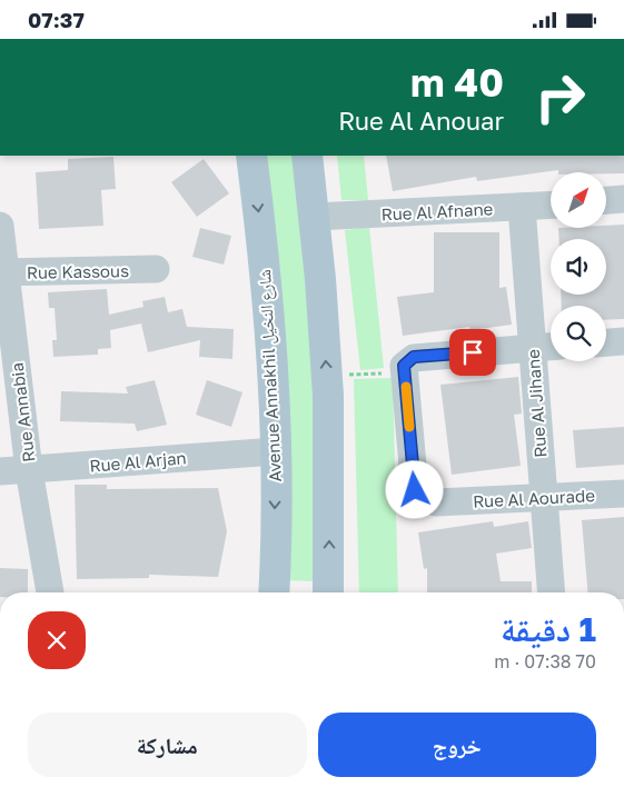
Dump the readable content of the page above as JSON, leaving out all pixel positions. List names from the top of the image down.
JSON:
{
  "streets": {
    "main road": ["Avenue Annakhil شارع النخيل"],
    "street": [
      "Rue Al Afnane",
      "Rue Kassous",
      "Rue Al Jihane",
      "Rue Annabia",
      "Rue Al Arjan",
      "Rue Al Aourade"
    ]
  },
  "crossings": [
    ["Rue Al Afnane", "Rue Al Jihane"],
    ["Rue Kassous", "Rue Annabia"],
    ["Avenue Annakhil شارع النخيل", "Rue Al Arjan"],
    ["Rue Al Jihane", "Rue Al Aourade"],
    ["Rue Annabia", "Rue Al Arjan"]
  ],
  "north": "top right",
  "page": {
    "status": "07:37",
    "turn": ["40 m", "Rue Al Anouar"],
    "heading": ["1 دقيقة", "70 m · 07:38"],
    "buttons": ["خروج", "مشاركة"]
  }
}
